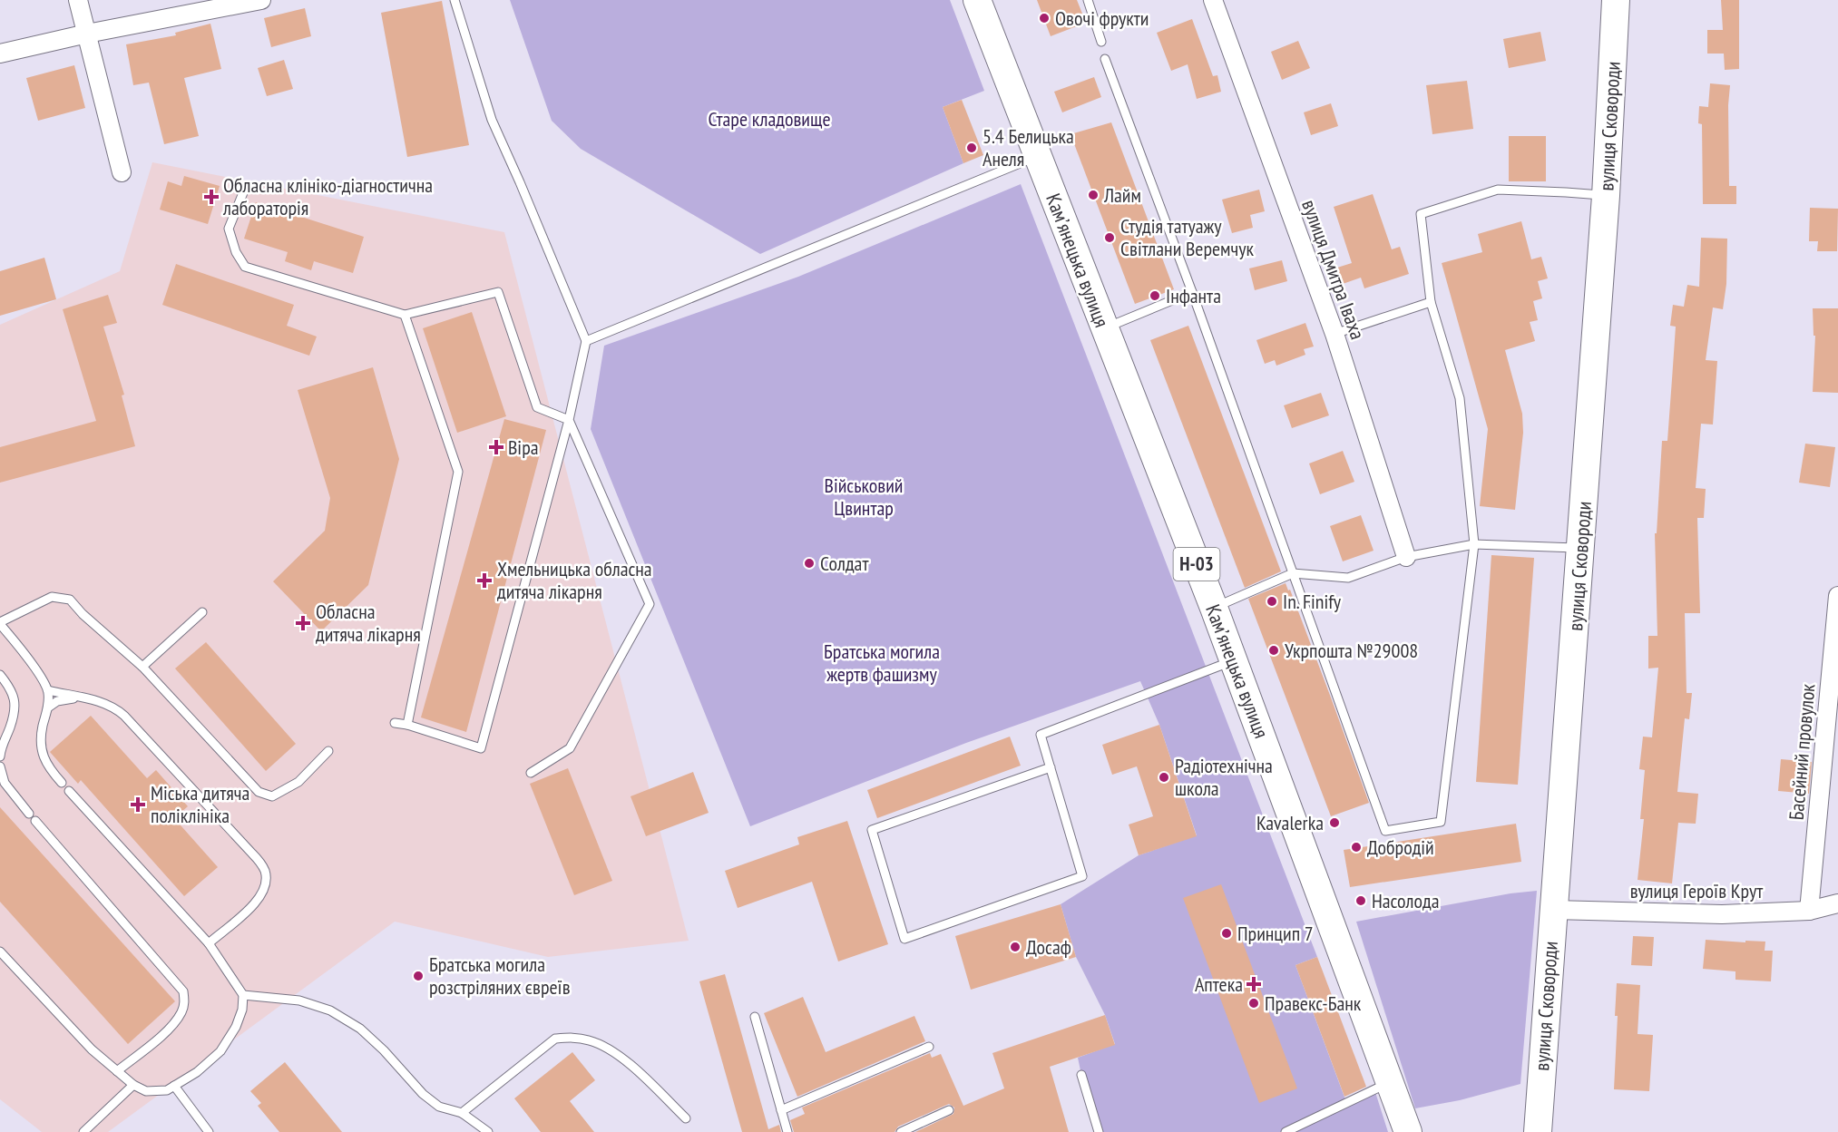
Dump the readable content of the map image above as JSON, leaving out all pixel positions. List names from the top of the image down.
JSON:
{
  "streets": {
    "main road": ["вулиця Сковороди", "Камʼянецька вулиця", "Н-03"],
    "street": ["вулиця Дмитра Іваха", "Басейний провулок", "вулиця Героїв Крут"]
  },
  "crossings": [
    ["вулиця Сковороди", "вулиця Героїв Крут"],
    ["Басейний провулок", "вулиця Героїв Крут"]
  ],
  "parks": ["Старе кладовище", "Військовий Цвинтар", "Братська могила жертв фашизму"],
  "places": {
    "other": [
      "Овочі фрукти",
      "5.4 Белицька Анеля",
      "Лайм",
      "Студія татуажу Світлани Веремчук",
      "Інфанта",
      "Солдат",
      "In. Finify",
      "Укрпошта №29008",
      "Радіотехнічна школа",
      "Kavalerka",
      "Добродій",
      "Насолода",
      "Принцип 7",
      "Досаф",
      "Братська могила розстріляних євреїв",
      "Правекс-Банк"
    ],
    "health": [
      "Обласна клініко-діагностична лабораторія",
      "Віра",
      "Хмельницька обласна дитяча лікарня",
      "Обласна дитяча лікарня",
      "Міська дитяча поліклініка",
      "Аптека"
    ]
  }
}
